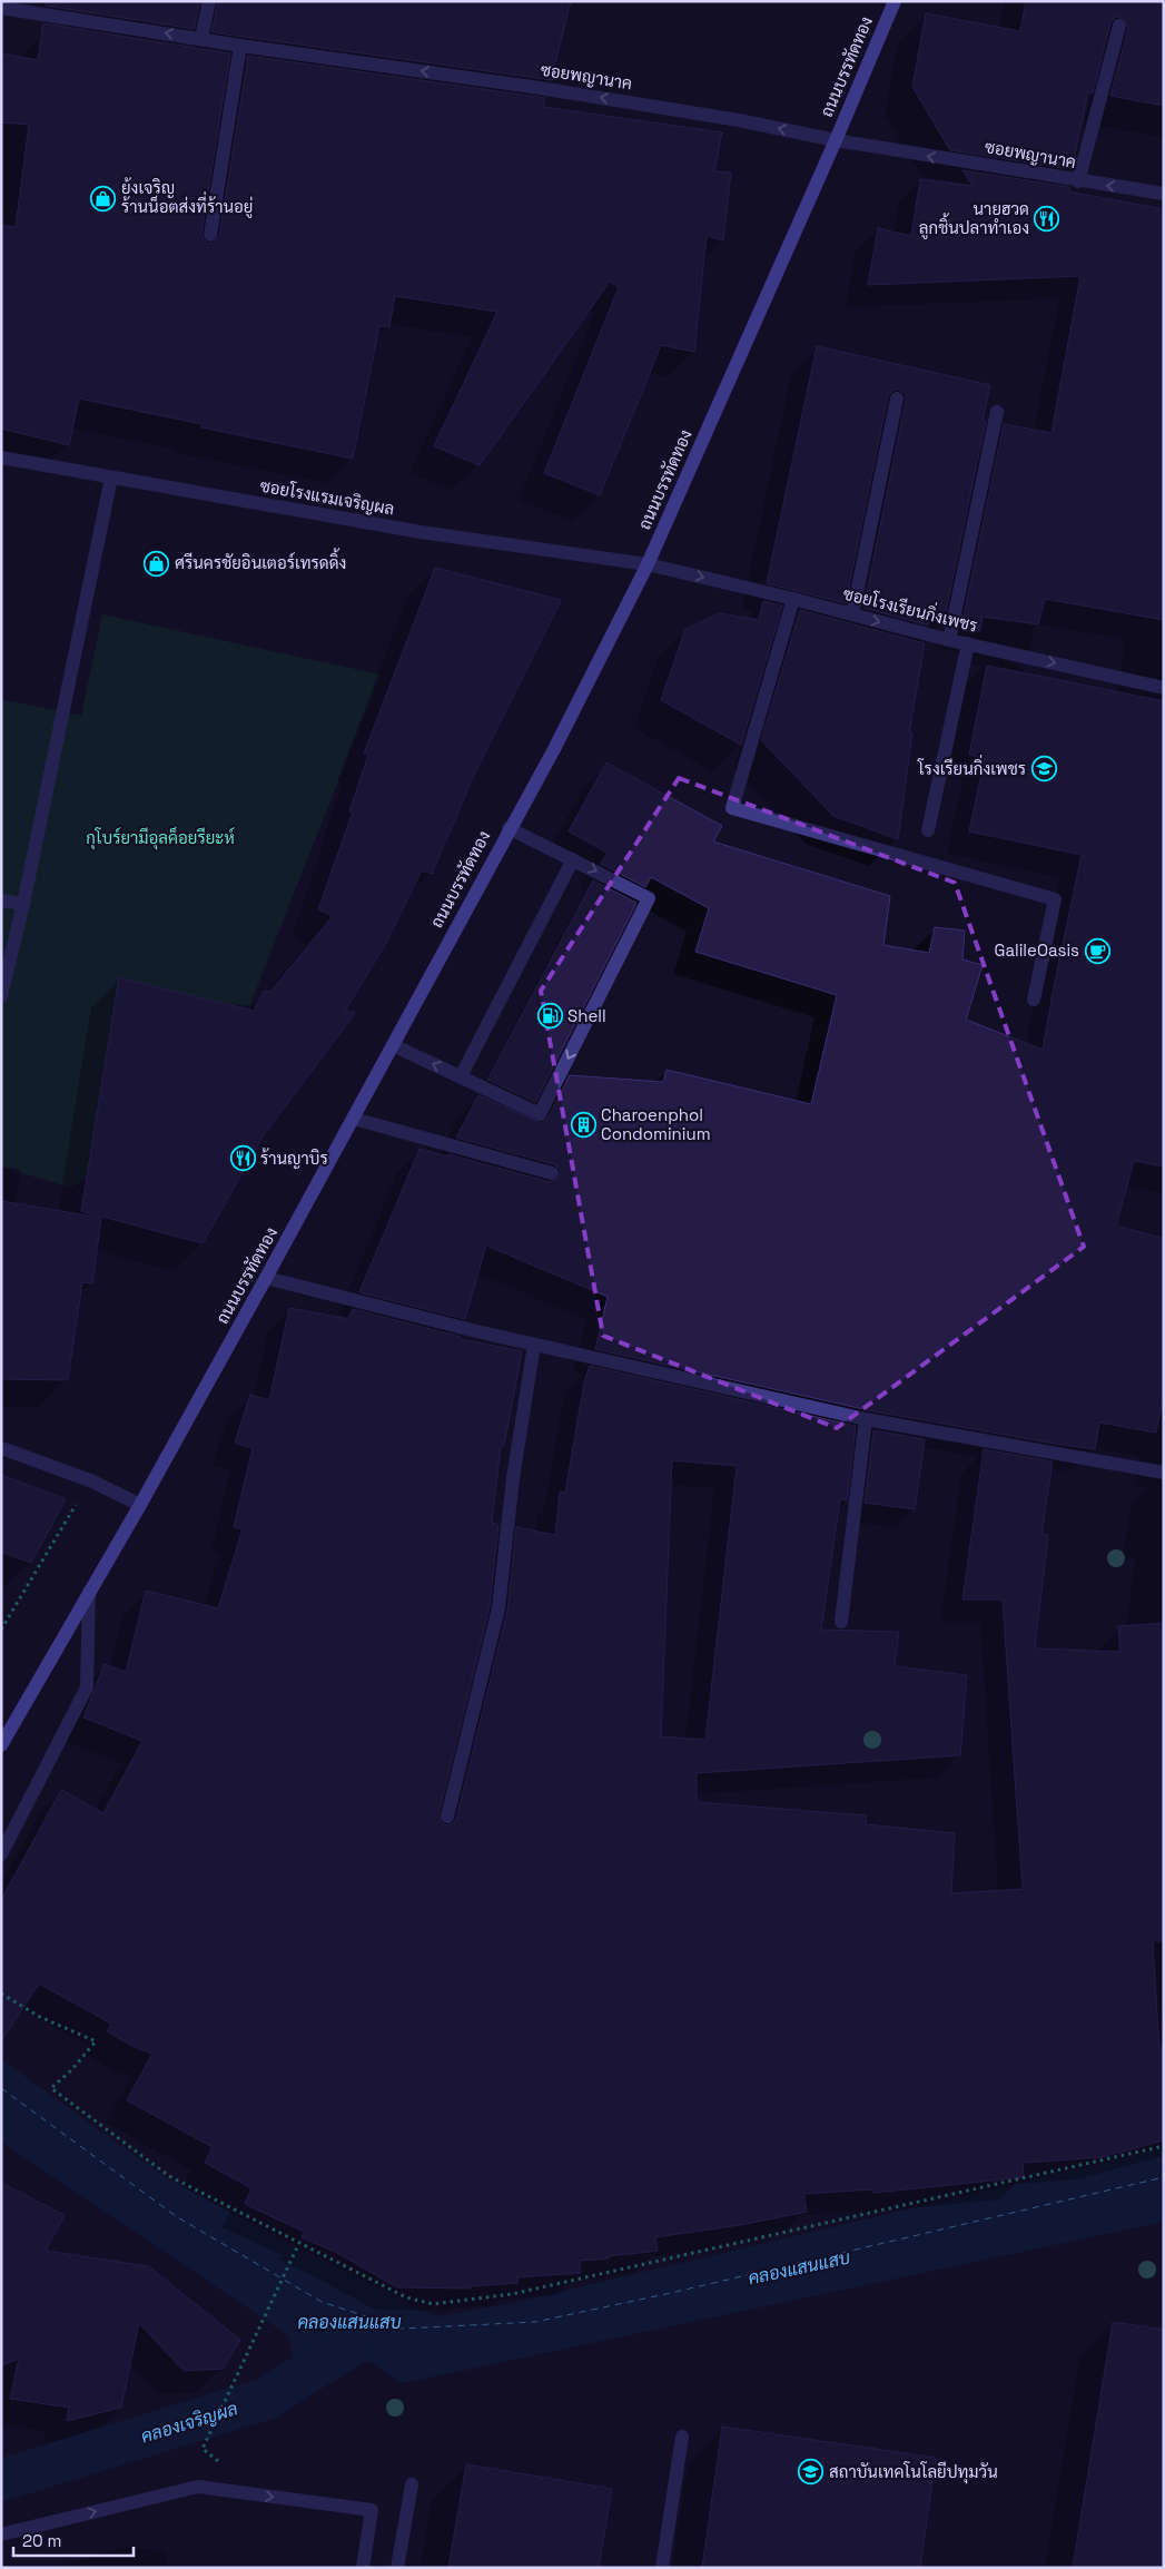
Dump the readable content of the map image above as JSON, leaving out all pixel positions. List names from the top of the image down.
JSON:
{
  "streets": {
    "main road": ["ถนนบรรทัดทอง"],
    "street": ["ซอยพญานาค", "ซอยโรงแรมเจริญผล", "ซอยโรงเรียนกิ่งเพชร"]
  },
  "crossings": [
    ["ถนนบรรทัดทอง", "ซอยพญานาค"],
    ["ถนนบรรทัดทอง", "ซอยโรงแรมเจริญผล"],
    ["ถนนบรรทัดทอง", "ซอยโรงเรียนกิ่งเพชร"],
    ["ซอยโรงแรมเจริญผล", "ซอยโรงเรียนกิ่งเพชร"]
  ],
  "one_way": ["ซอยพญานาค", "ซอยโรงเรียนกิ่งเพชร"],
  "water": ["คลองแสนแสบ", "คลองเจริญผล"],
  "parks": ["กุโบร์ยามีอุลค็อยรียะห์"],
  "places": {
    "shop": ["ย้งเจริญ ร้านน็อตส่งที่ร้านอยู่", "ศรีนครชัยอินเตอร์เทรดดิ้ง"],
    "restaurant": ["นายฮวด ลูกชิ้นปลาทำเอง", "ร้านญาบิร"],
    "school or university": ["โรงเรียนกิ่งเพชร", "สถาบันเทคโนโลยีปทุมวัน"],
    "cafe": ["GalileOasis"],
    "fuel station": ["Shell"],
    "building": ["Charoenphol Condominium"]
  },
  "scale_bar": "20 m"
}
